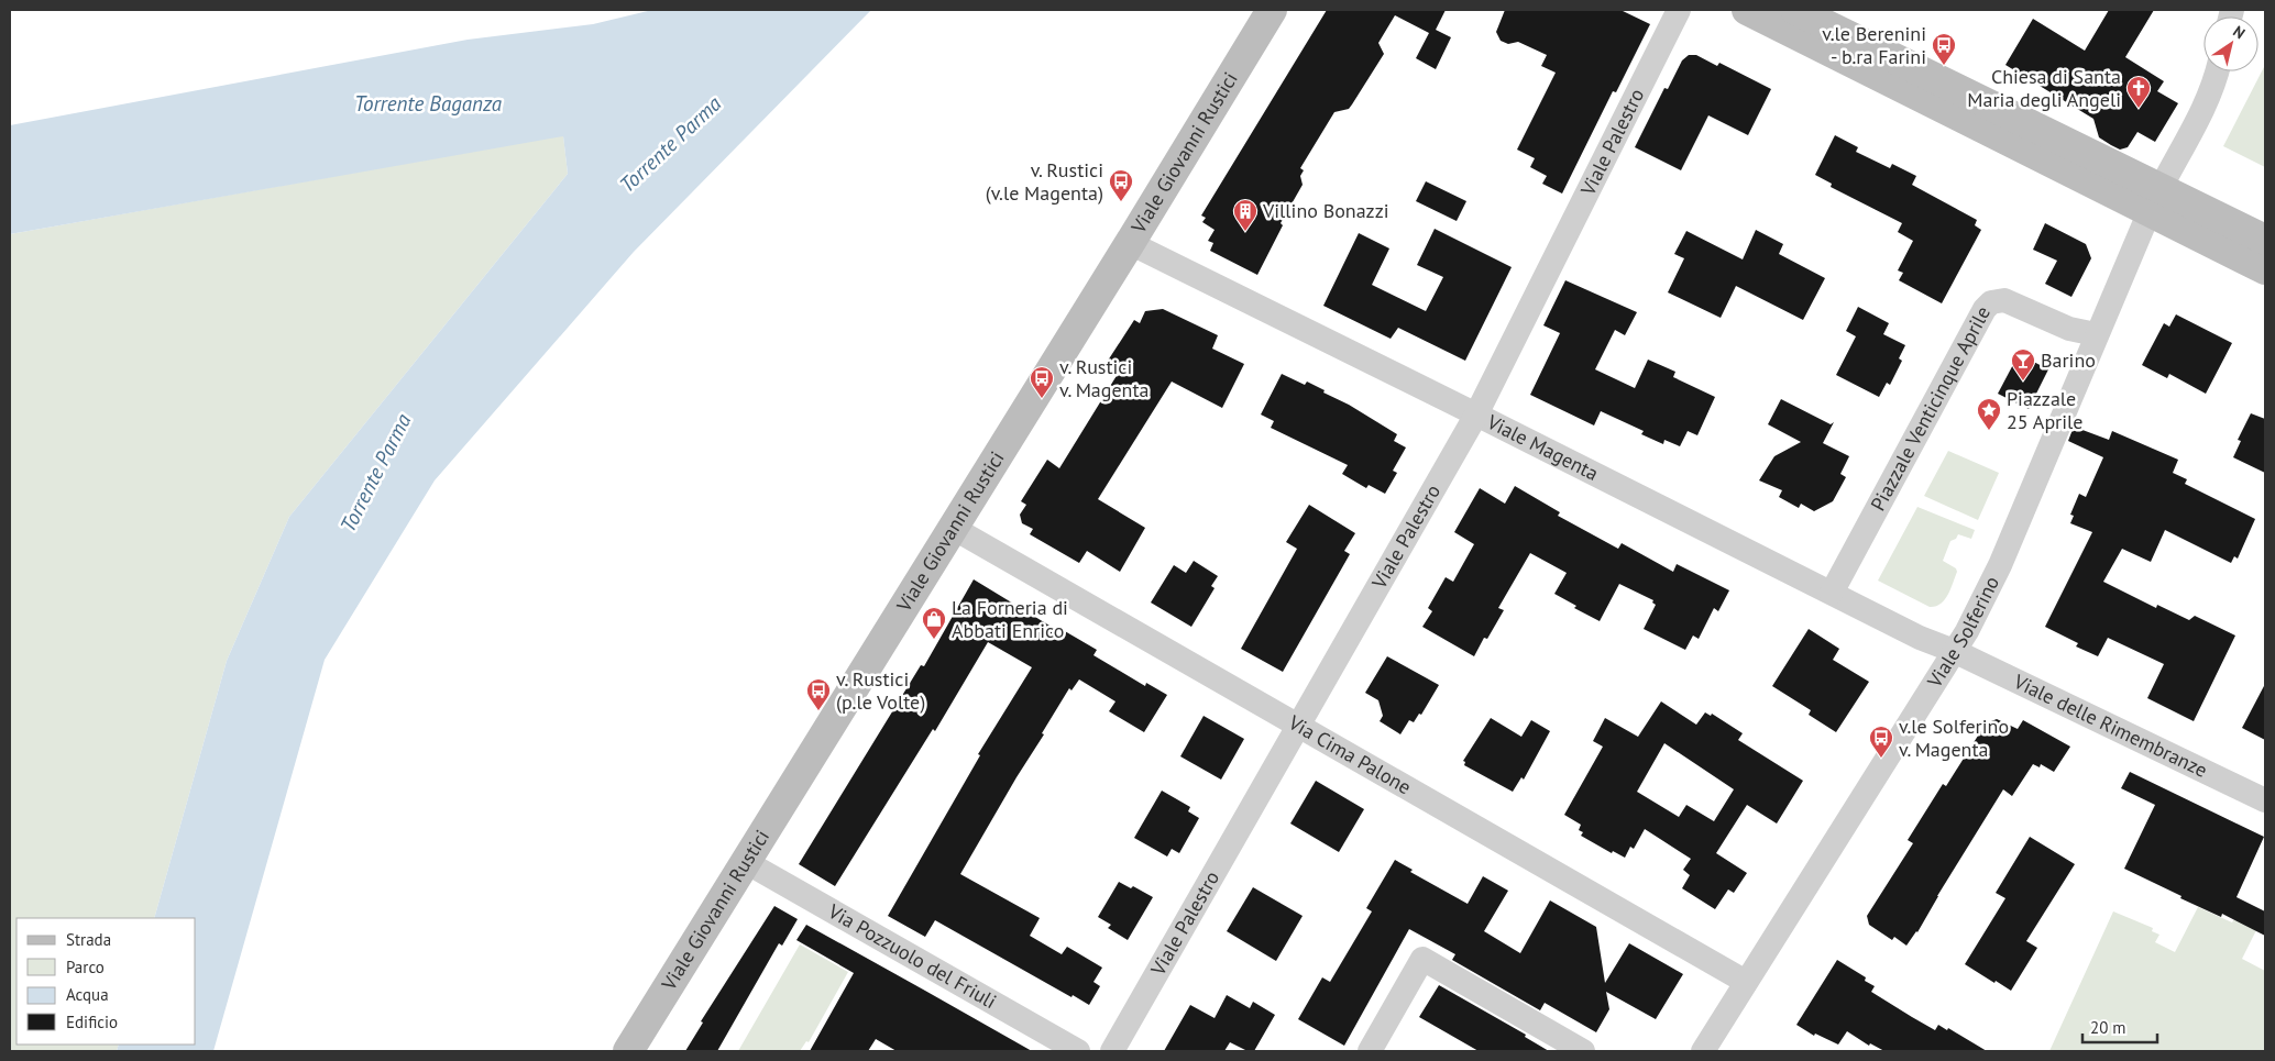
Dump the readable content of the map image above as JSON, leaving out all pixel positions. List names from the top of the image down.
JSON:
{
  "streets": {
    "main road": ["Viale Giovanni Rustici"],
    "street": [
      "Viale Palestro",
      "Piazzale Venticinque Aprile",
      "Viale Magenta",
      "Viale Solferino",
      "Viale delle Rimembranze",
      "Via Cima Palone",
      "Via Pozzuolo del Friuli"
    ]
  },
  "crossings": [
    ["Viale Palestro", "Viale Magenta"],
    ["Viale Palestro", "Via Cima Palone"],
    ["Viale Giovanni Rustici", "Viale Magenta"],
    ["Viale Giovanni Rustici", "Via Cima Palone"],
    ["Viale Giovanni Rustici", "Via Pozzuolo del Friuli"],
    ["Piazzale Venticinque Aprile", "Viale Magenta"],
    ["Piazzale Venticinque Aprile", "Viale Solferino"],
    ["Viale Magenta", "Viale Solferino"],
    ["Viale Magenta", "Viale delle Rimembranze"],
    ["Viale Solferino", "Viale delle Rimembranze"],
    ["Viale Solferino", "Via Cima Palone"]
  ],
  "water": ["Torrente Baganza", "Torrente Parma"],
  "places": {
    "bus stop": [
      "v.le Berenini - b.ra Farini",
      "v. Rustici (v.le Magenta)",
      "v. Rustici v. Magenta",
      "v. Rustici (p.le Volte)",
      "v.le Solferino v. Magenta"
    ],
    "church": ["Chiesa di Santa Maria degli Angeli"],
    "building": ["Villino Bonazzi"],
    "bar": ["Barino"],
    "place": ["Piazzale 25 Aprile"],
    "shop": ["La Forneria di Abbati Enrico"]
  },
  "legend": [
    "Strada",
    "Parco",
    "Acqua",
    "Edificio"
  ],
  "scale_bar": "20 m",
  "north": "top right"
}
